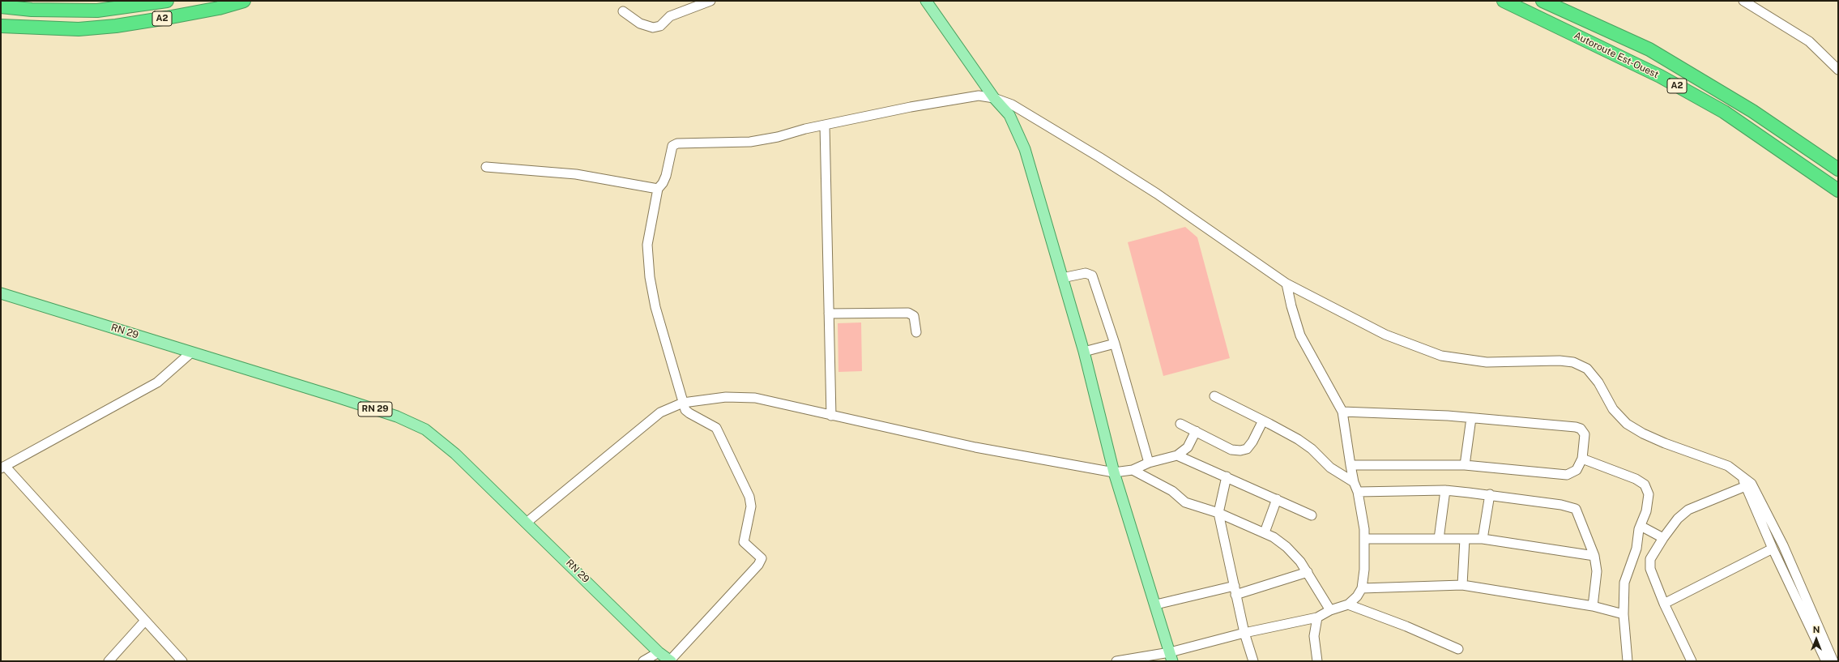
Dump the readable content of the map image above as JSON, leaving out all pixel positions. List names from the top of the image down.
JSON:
{
  "streets": {
    "highway": ["A2", "Autoroute Est-Ouest"],
    "main road": ["RN 29"]
  },
  "north": "top"
}
